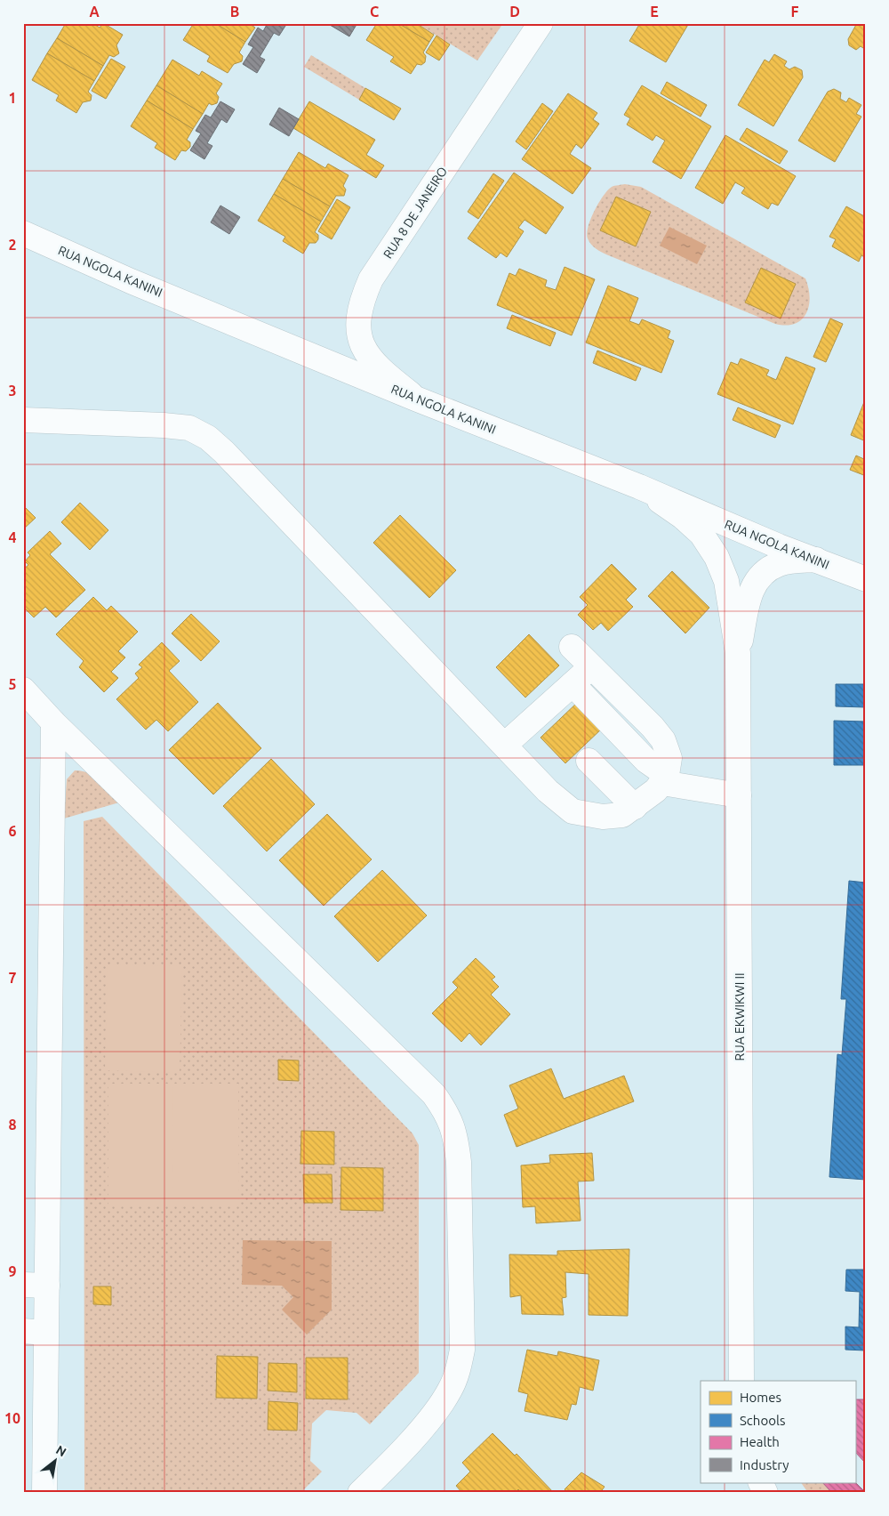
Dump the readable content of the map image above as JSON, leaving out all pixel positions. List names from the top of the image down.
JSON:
{
  "streets": {
    "street": ["RUA 8 DE JANEIRO", "RUA NGOLA KANINI", "RUA EKWIKWI II"]
  },
  "crossings": [
    ["RUA 8 DE JANEIRO", "RUA NGOLA KANINI"],
    ["RUA NGOLA KANINI", "RUA EKWIKWI II"]
  ],
  "legend": [
    "Homes",
    "Schools",
    "Health",
    "Industry"
  ],
  "north": "top right",
  "grid": {
    "columns": [
      "A",
      "B",
      "C",
      "D",
      "E",
      "F"
    ],
    "rows": [
      "1",
      "2",
      "3",
      "4",
      "5",
      "6",
      "7",
      "8",
      "9",
      "10"
    ]
  }
}
